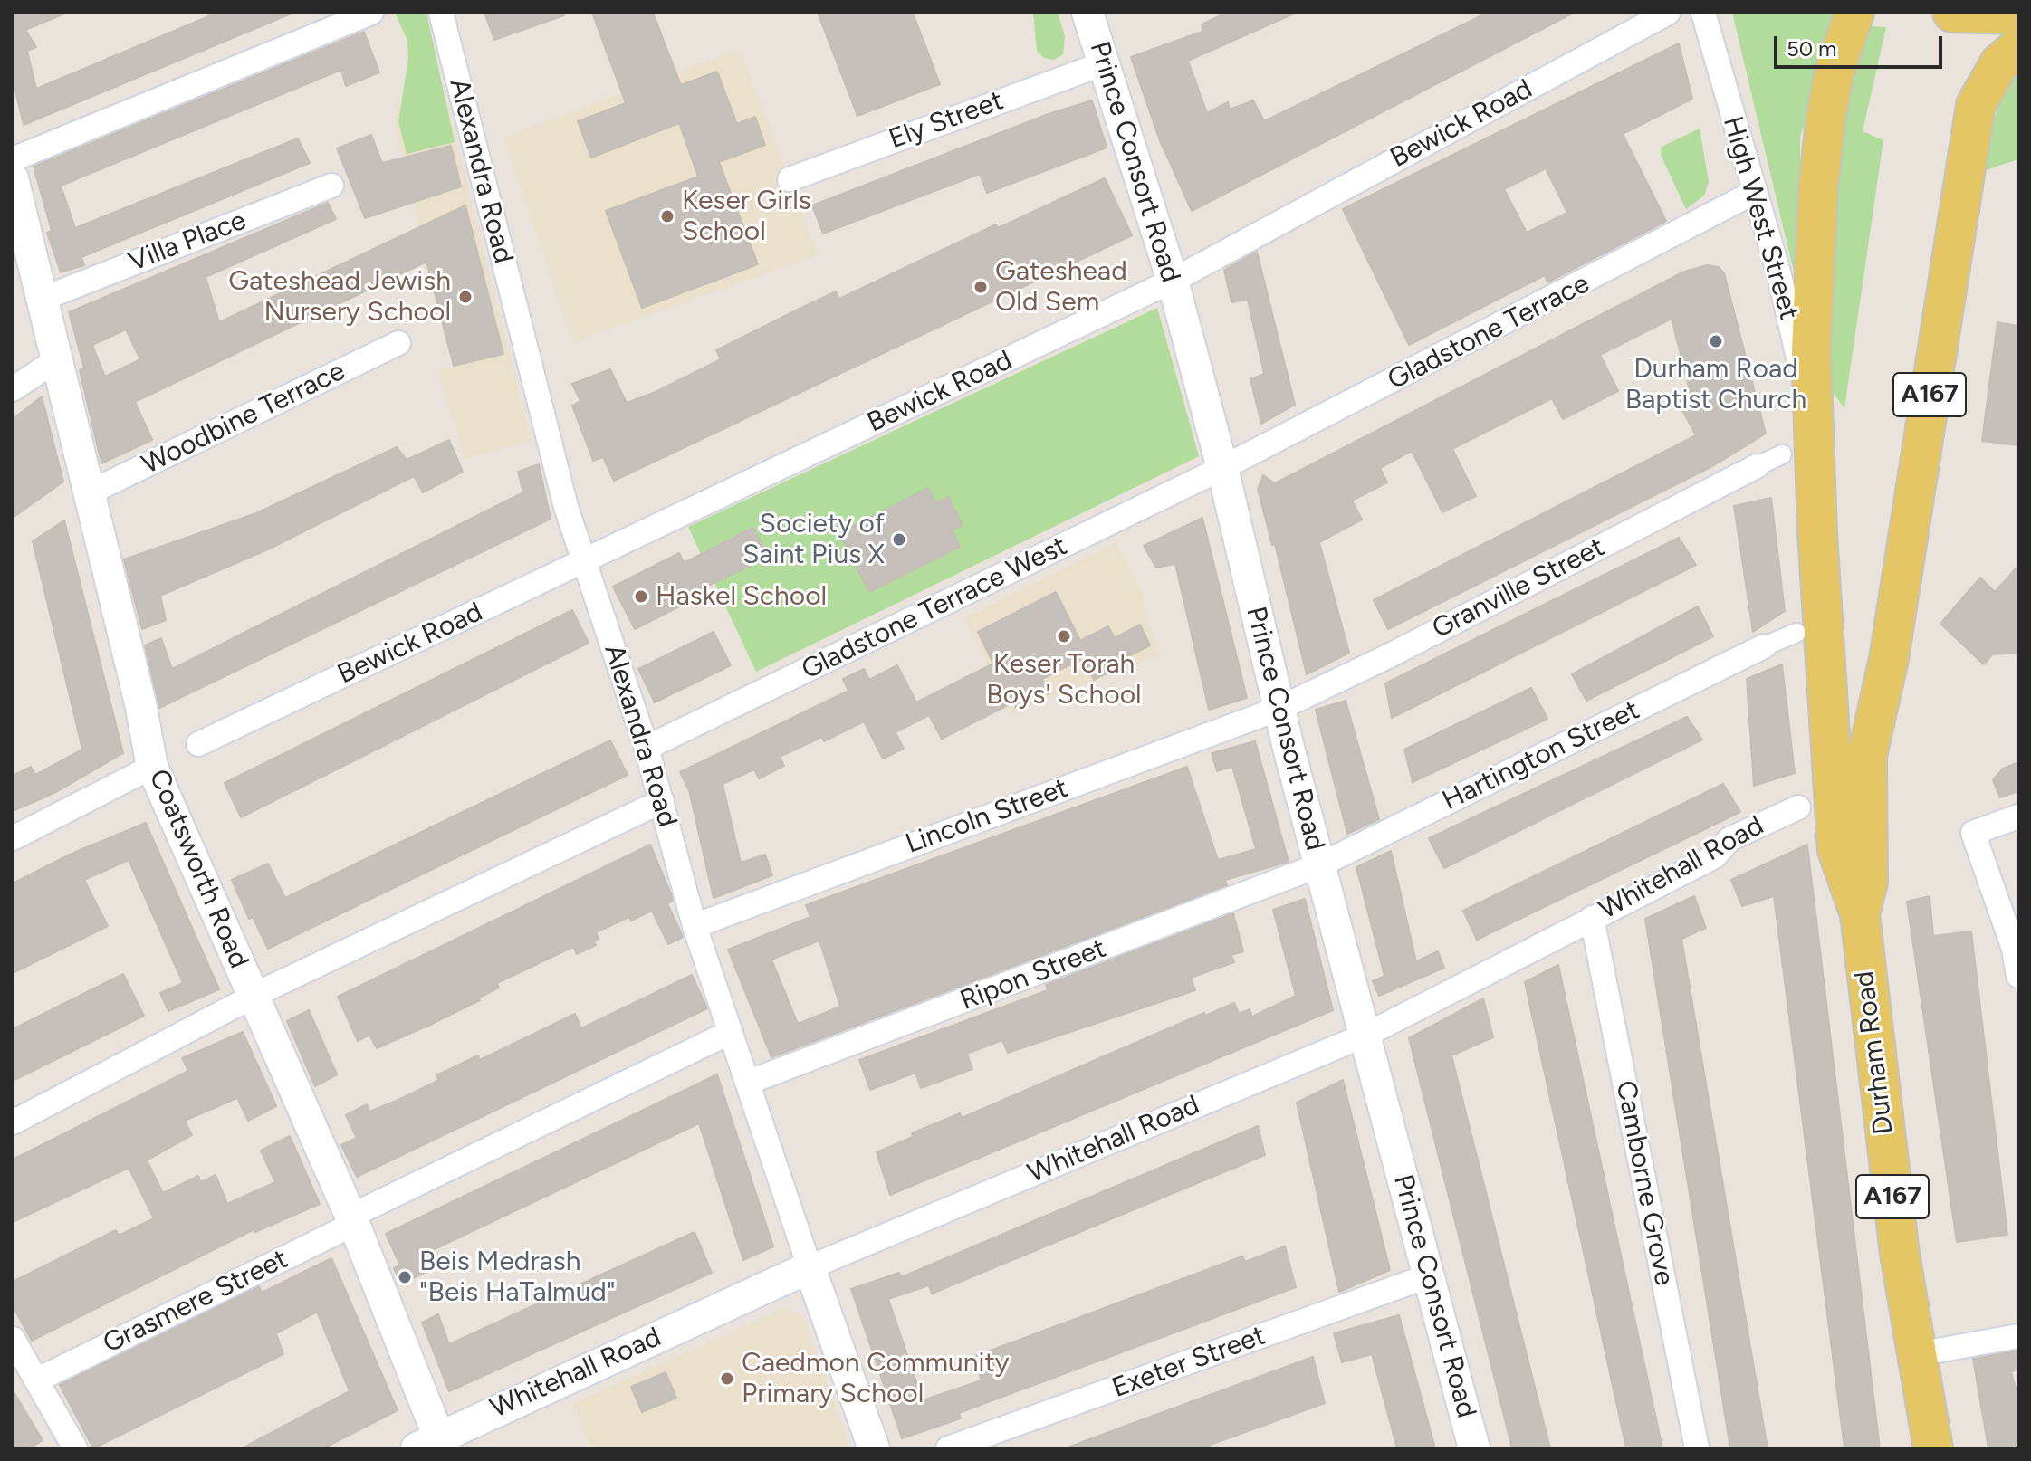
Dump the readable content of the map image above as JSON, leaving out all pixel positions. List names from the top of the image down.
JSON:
{
  "streets": {
    "main road": ["A167", "Durham Road"],
    "street": [
      "Ely Street",
      "Bewick Road",
      "Prince Consort Road",
      "Alexandra Road",
      "High West Street",
      "Villa Place",
      "Gladstone Terrace",
      "Woodbine Terrace",
      "Granville Street",
      "Gladstone Terrace West",
      "Hartington Street",
      "Lincoln Street",
      "Whitehall Road",
      "Coatsworth Road",
      "Ripon Street",
      "Camborne Grove",
      "Grasmere Street",
      "Exeter Street"
    ]
  },
  "crossings": [
    ["Ely Street", "Prince Consort Road"],
    ["Bewick Road", "Prince Consort Road"],
    ["Bewick Road", "Alexandra Road"],
    ["Prince Consort Road", "Gladstone Terrace"],
    ["Prince Consort Road", "Granville Street"],
    ["Prince Consort Road", "Gladstone Terrace West"],
    ["Prince Consort Road", "Hartington Street"],
    ["Prince Consort Road", "Lincoln Street"],
    ["Prince Consort Road", "Whitehall Road"],
    ["Prince Consort Road", "Ripon Street"],
    ["Prince Consort Road", "Exeter Street"],
    ["Alexandra Road", "Gladstone Terrace West"],
    ["Alexandra Road", "Lincoln Street"],
    ["Alexandra Road", "Whitehall Road"],
    ["Alexandra Road", "Ripon Street"],
    ["Alexandra Road", "Grasmere Street"],
    ["High West Street", "Gladstone Terrace"],
    ["High West Street", "A167"],
    ["Villa Place", "Coatsworth Road"],
    ["Gladstone Terrace", "Gladstone Terrace West"],
    ["A167", "Durham Road"],
    ["Woodbine Terrace", "Coatsworth Road"],
    ["Granville Street", "Lincoln Street"],
    ["Hartington Street", "Ripon Street"],
    ["Whitehall Road", "Coatsworth Road"],
    ["Whitehall Road", "Camborne Grove"],
    ["Coatsworth Road", "Grasmere Street"]
  ],
  "places": [
    "Keser Girls School",
    "Gateshead Old Sem",
    "Gateshead Jewish Nursery School",
    "Durham Road Baptist Church",
    "Society of Saint Pius X",
    "Haskel School",
    "Keser Torah Boys' School",
    "Beis Medrash \"Beis HaTalmud\"",
    "Caedmon Community Primary School"
  ],
  "scale_bar": "50 m"
}
